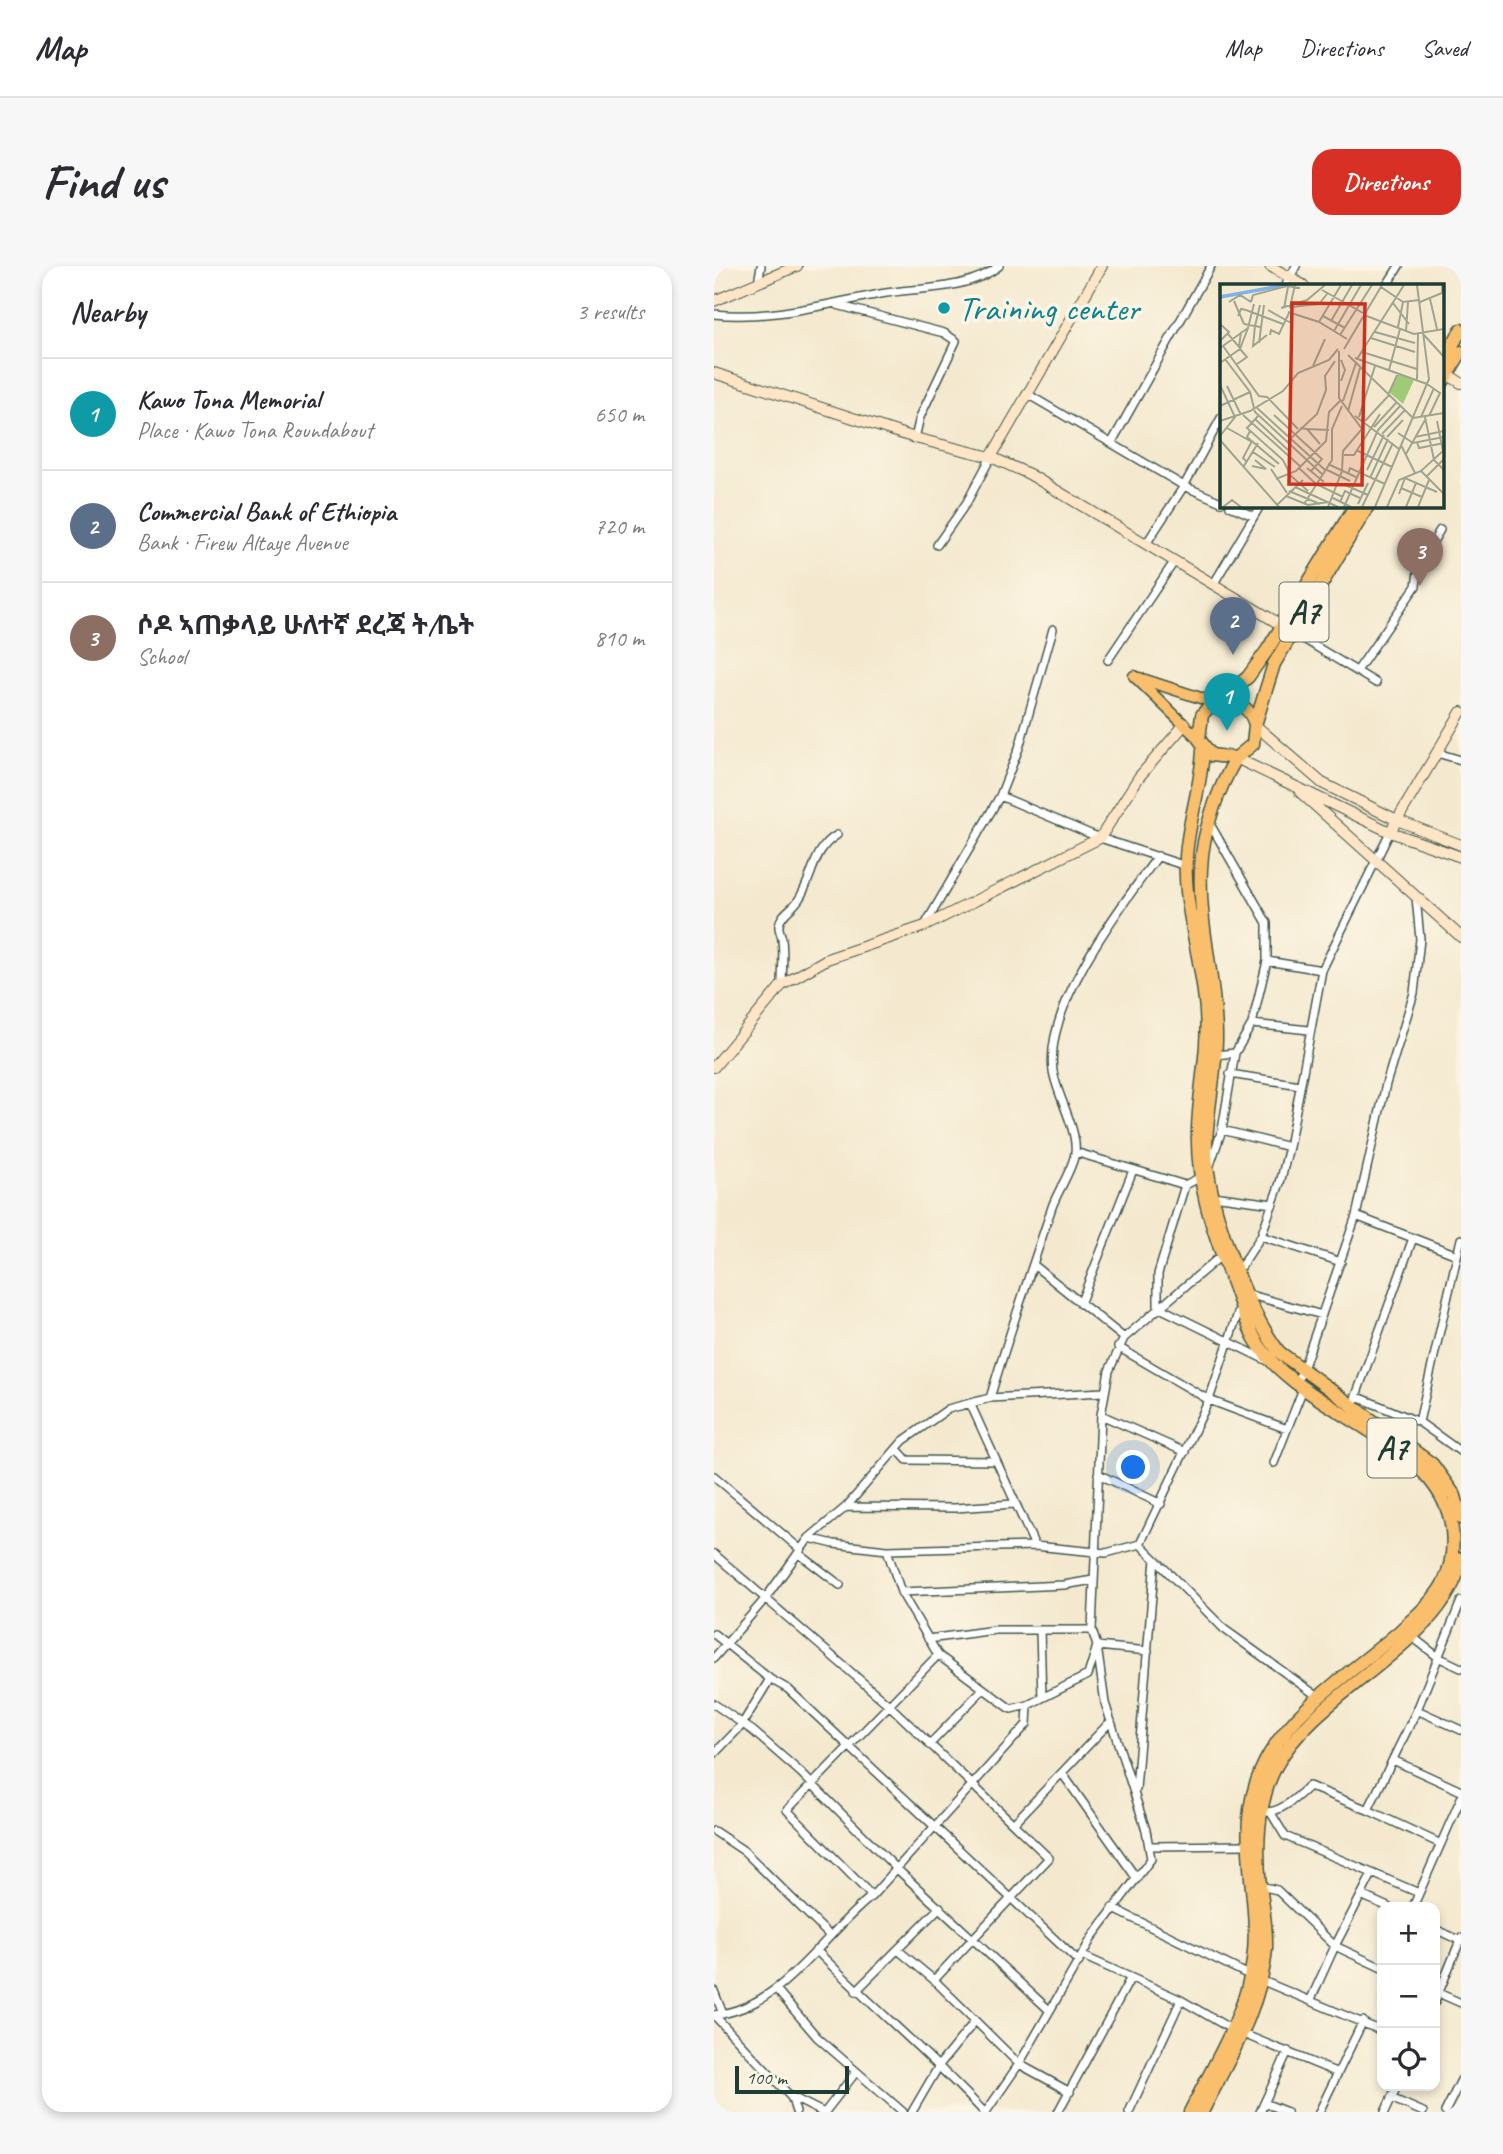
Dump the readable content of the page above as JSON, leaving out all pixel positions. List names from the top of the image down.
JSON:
{
  "streets": {
    "highway": ["A7"]
  },
  "places": ["Training center"],
  "scale_bar": "100 m",
  "page": {
    "header": "Map",
    "nav": ["Map", "Directions", "Saved"],
    "buttons": "Directions",
    "title": "Find us",
    "heading": ["Nearby", "3 results"],
    "list": [
      {
        "mark": "1",
        "name": "Kawo Tona Memorial",
        "note": "Place · Kawo Tona Roundabout",
        "value": "650 m"
      },
      {
        "mark": "2",
        "name": "Commercial Bank of Ethiopia",
        "note": "Bank · Firew Altaye Avenue",
        "value": "720 m"
      },
      {
        "mark": "3",
        "name": "ሶዶ ኣጠቃላይ ሁለተኛ ደረጃ ት/ቤት",
        "note": "School",
        "value": "810 m"
      }
    ],
    "pins": ["3", "2", "1"],
    "map_buttons": ["+", "−"],
    "scale": "100 m"
  }
}
